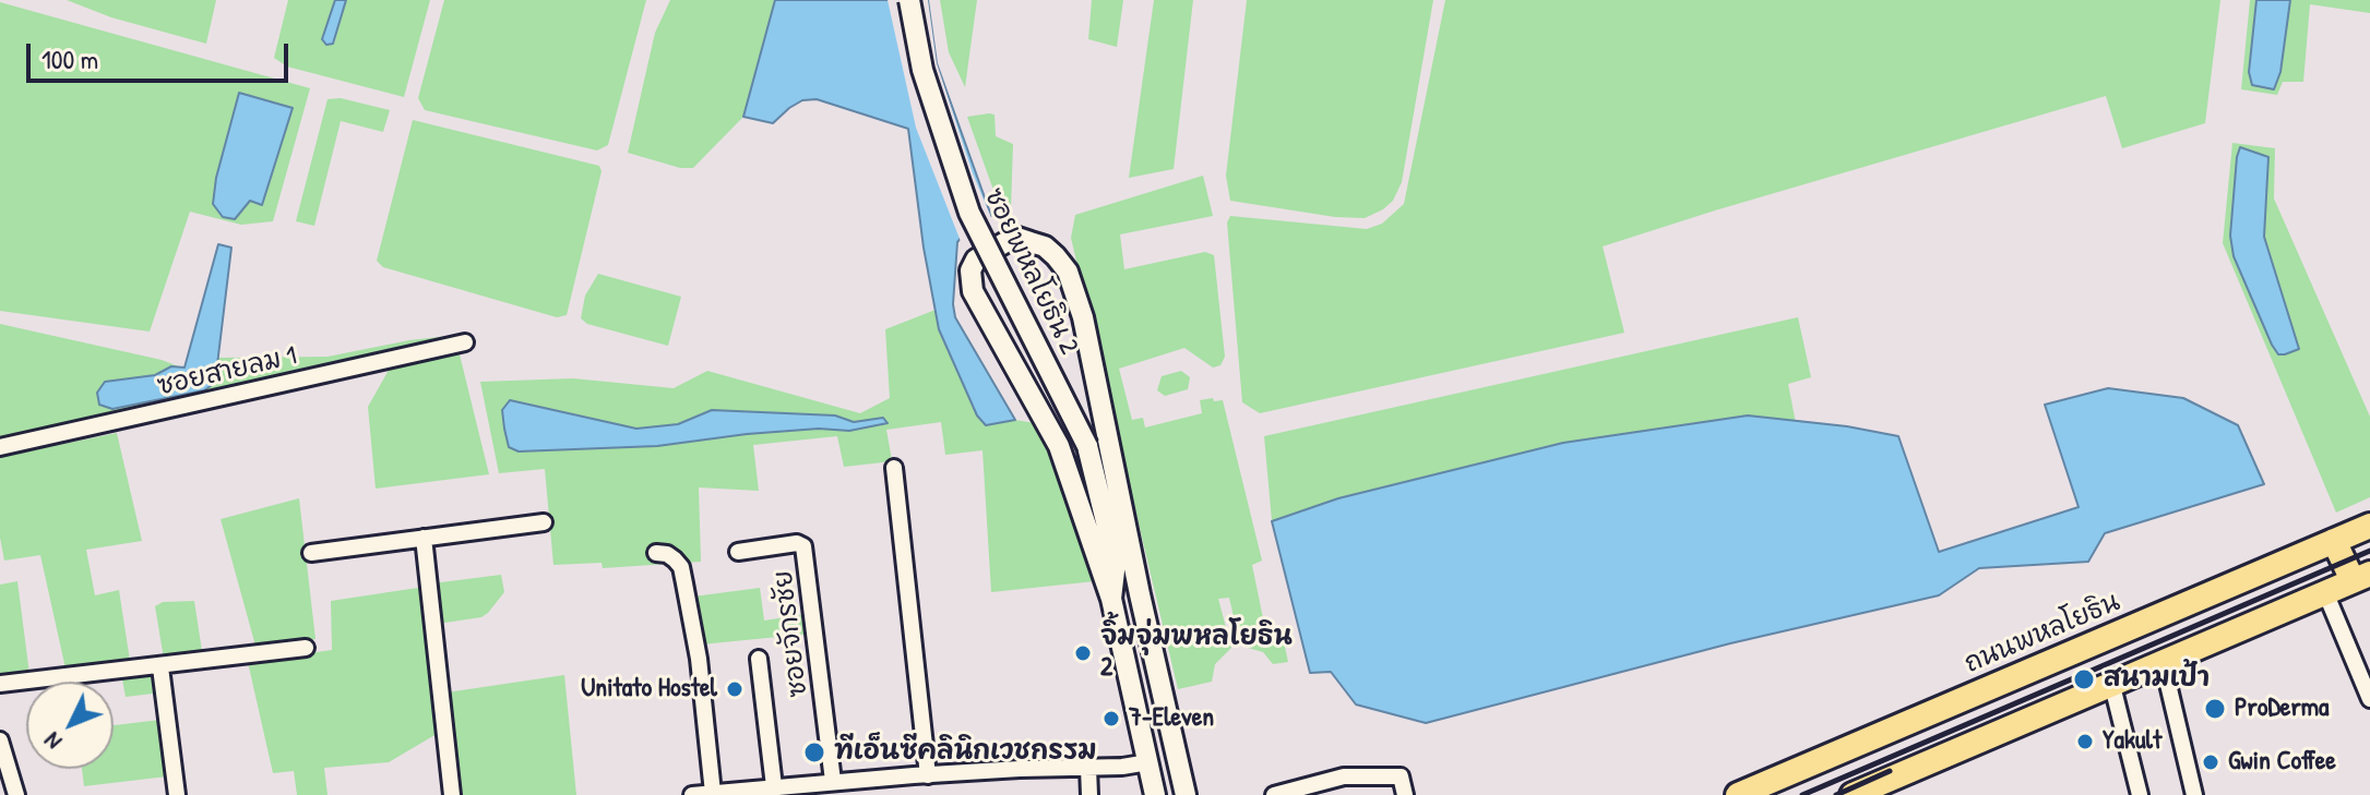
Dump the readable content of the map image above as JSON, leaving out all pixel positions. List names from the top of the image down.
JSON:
{
  "streets": {
    "main road": ["ถนนพหลโยธิน"],
    "street": ["ซอยพหลโยธิน 2", "ซอยสายลม 1", "ซอยจักรชัย"]
  },
  "places": [
    "จิ้มจุ่มพหลโยธิน 2",
    "สนามเป้า",
    "Unitato Hostel",
    "ProDerma",
    "7-Eleven",
    "Yakult",
    "ทีเอ็นซีคลินิกเวชกรรม",
    "Gwin Coffee"
  ],
  "scale_bar": "100 m",
  "north": "bottom left"
}
